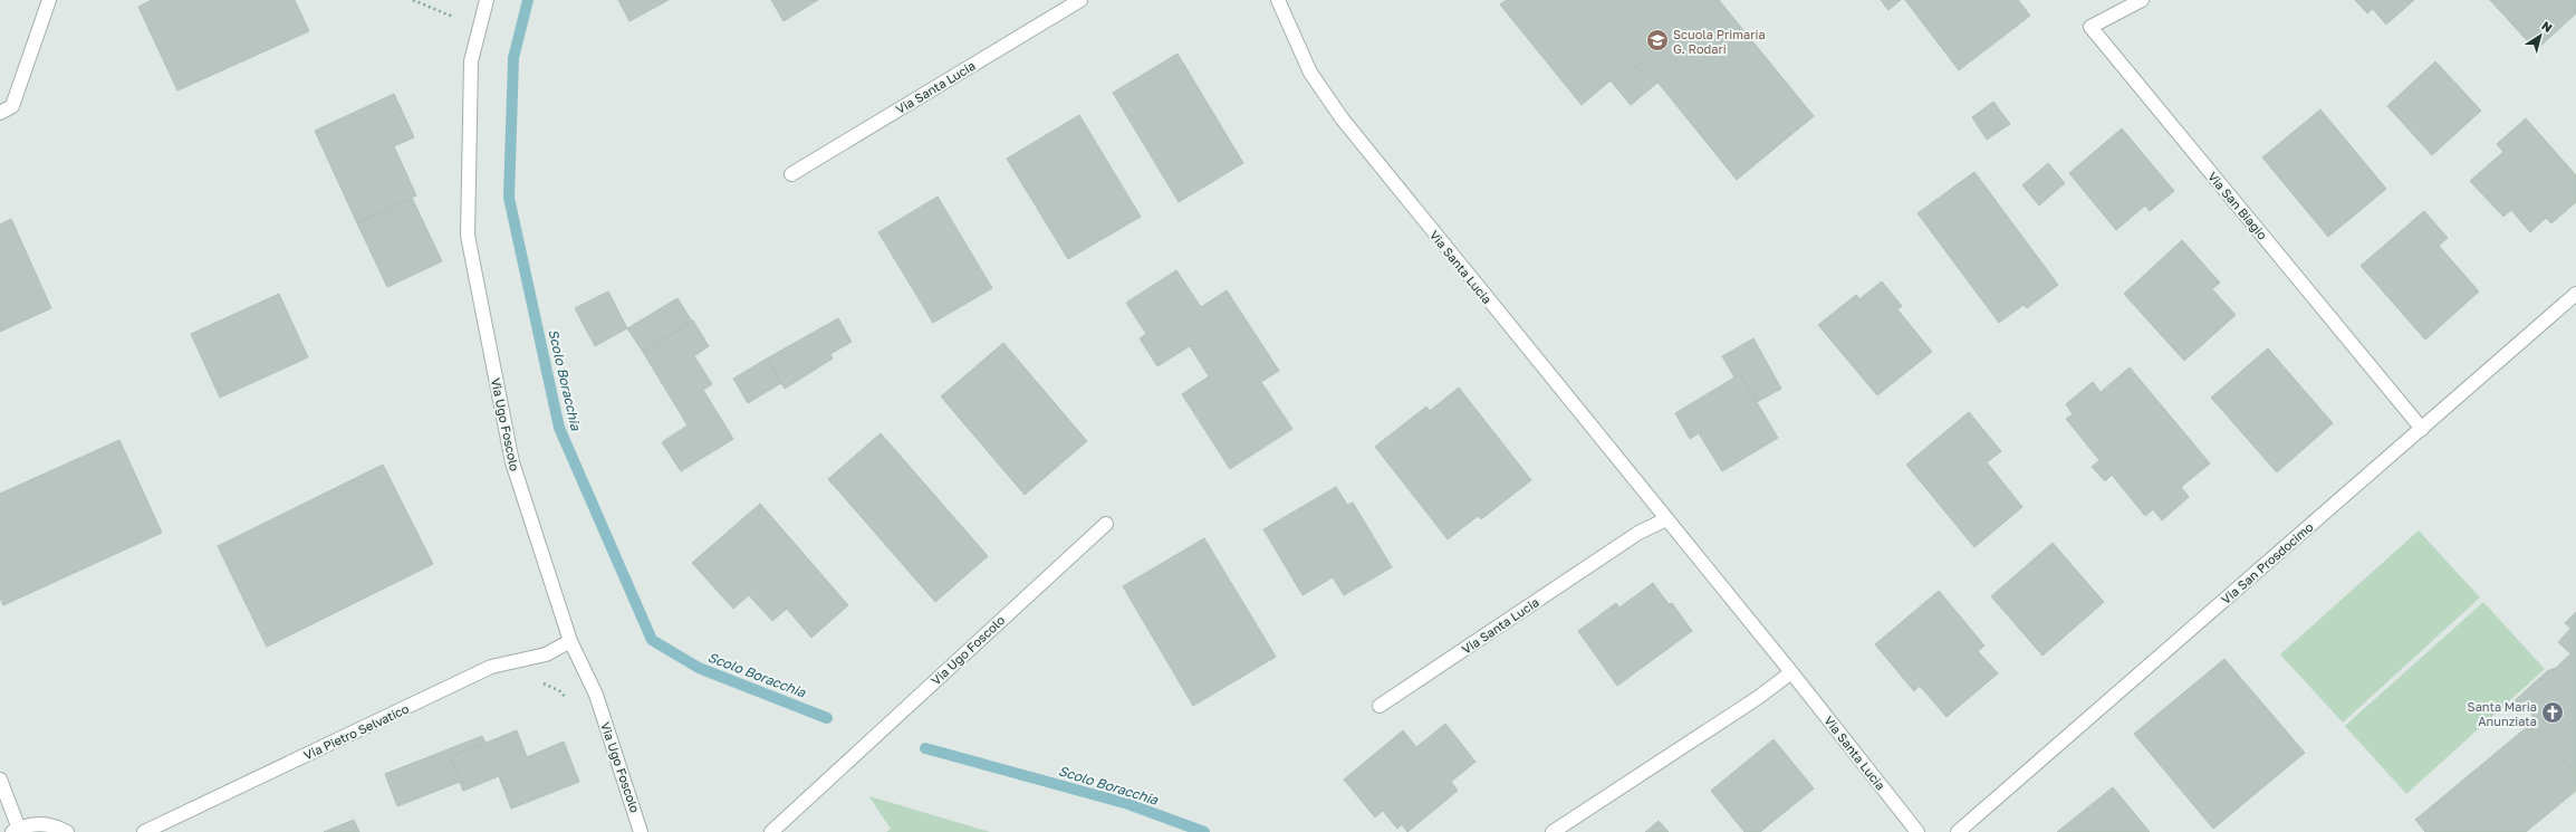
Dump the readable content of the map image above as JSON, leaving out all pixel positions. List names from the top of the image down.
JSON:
{
  "streets": {
    "street": [
      "Via Santa Lucia",
      "Via San Biagio",
      "Via Ugo Foscolo",
      "Via San Prosdocimo",
      "Via Pietro Selvatico"
    ]
  },
  "crossings": [
    ["Via San Biagio", "Via San Prosdocimo"],
    ["Via Ugo Foscolo", "Via Pietro Selvatico"]
  ],
  "water": ["Scolo Boracchia"],
  "places": {
    "school or university": ["Scuola Primaria G. Rodari"],
    "church": ["Santa Maria Anunziata"]
  },
  "north": "top right"
}
